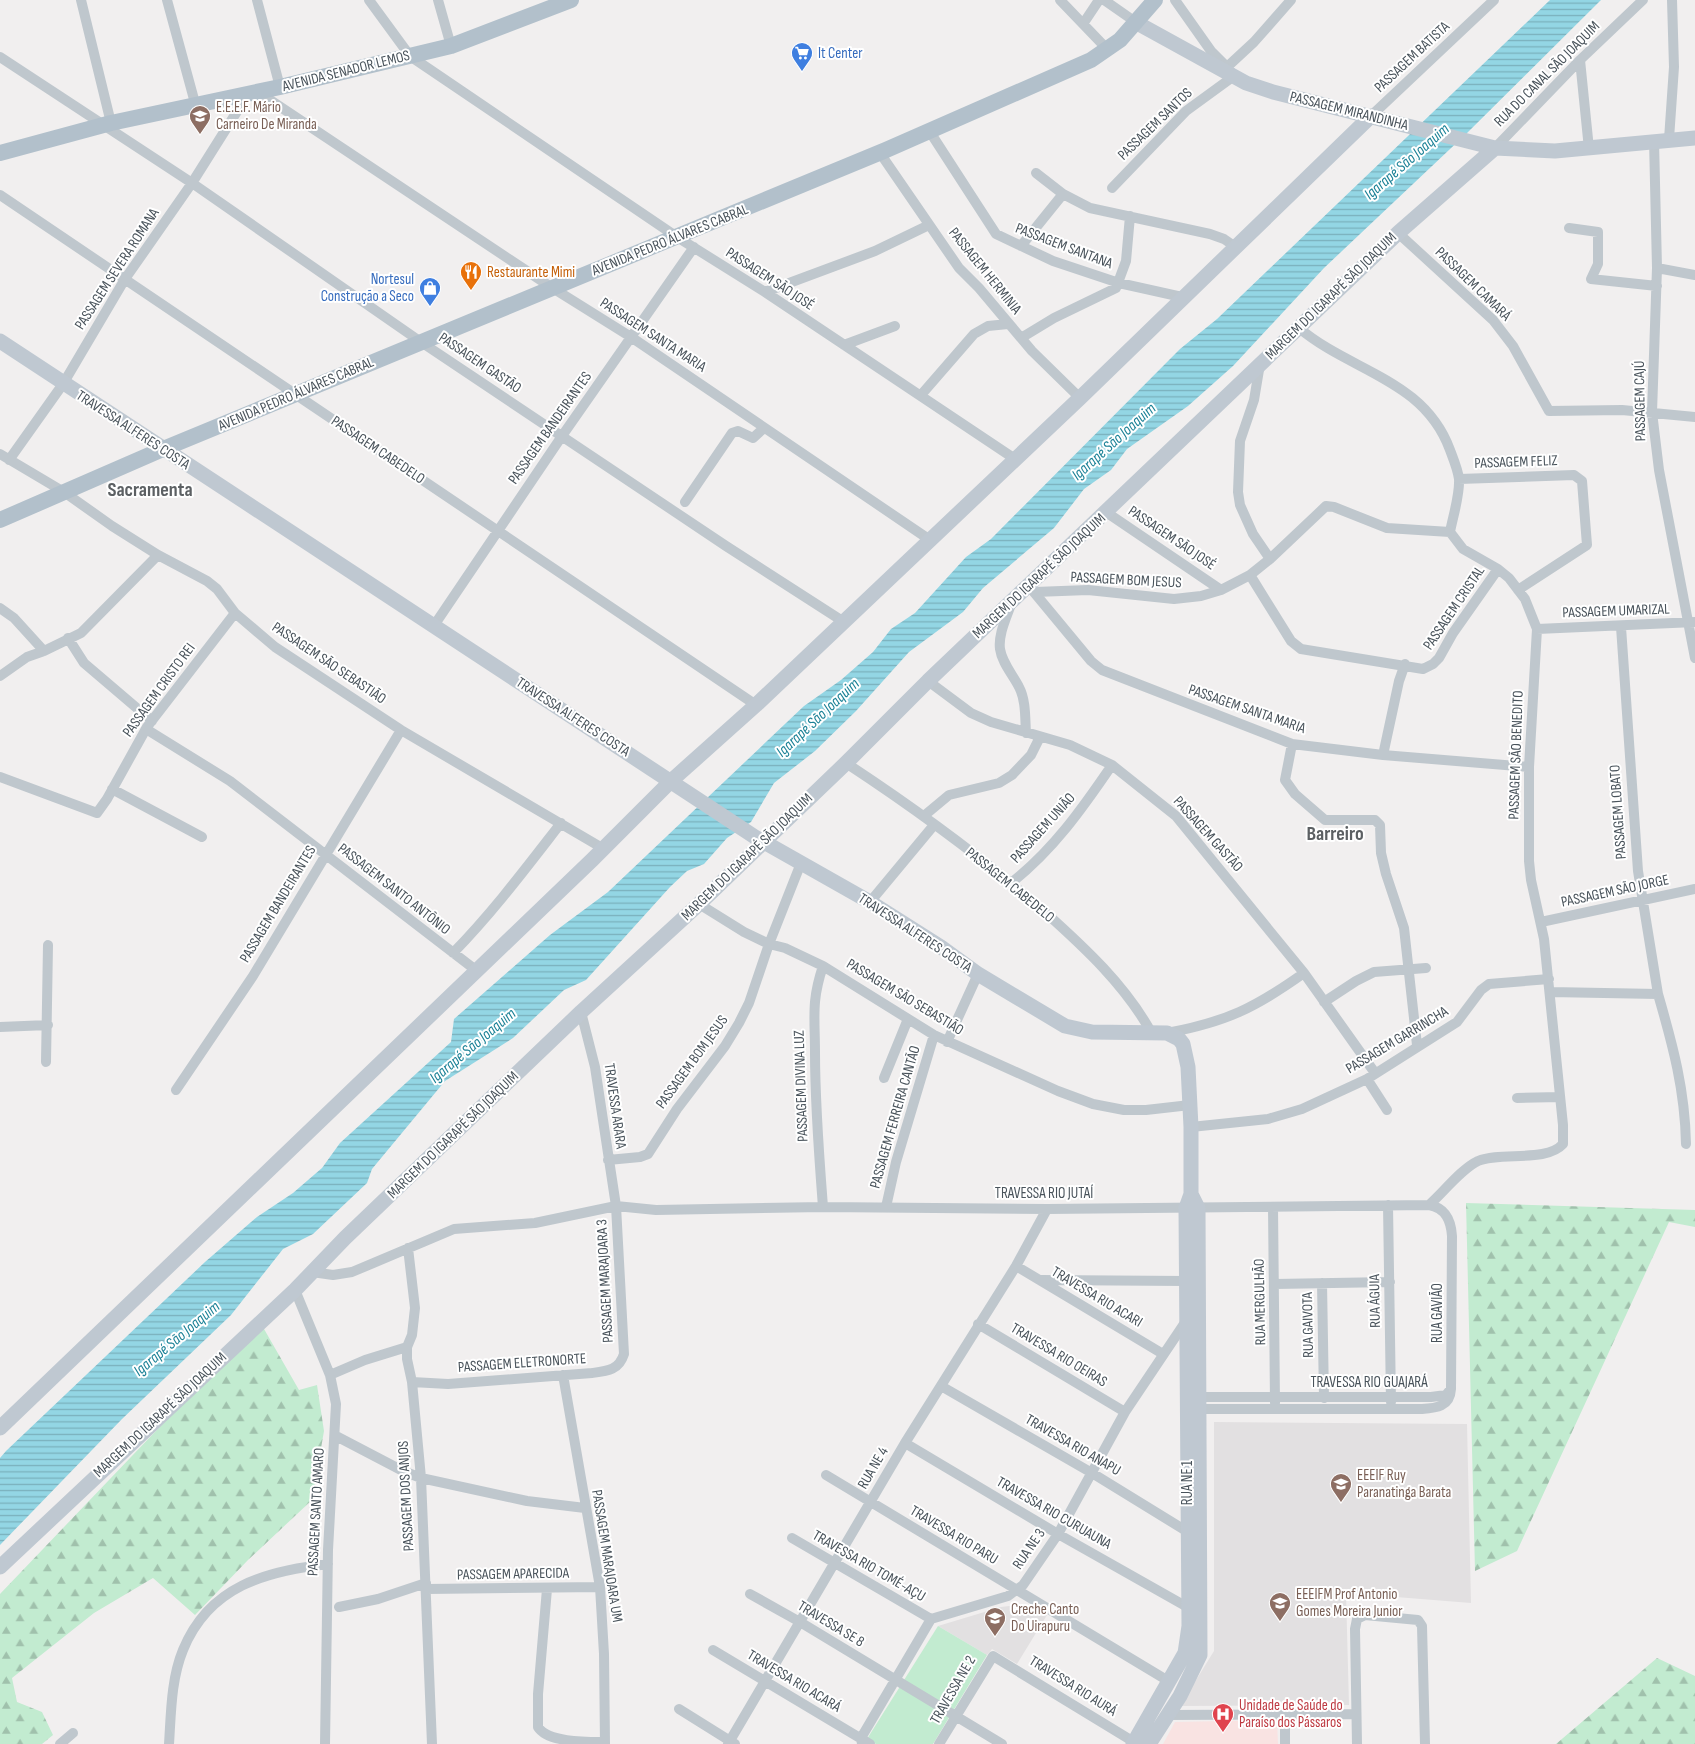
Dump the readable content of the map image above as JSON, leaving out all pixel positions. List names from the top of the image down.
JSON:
{
  "streets": {
    "main road": ["AVENIDA SENADOR LEMOS", "AVENIDA PEDRO ÁLVARES CABRAL"],
    "street": [
      "PASSAGEM BATISTA",
      "RUA DO CANAL SÃO JOAQUIM",
      "PASSAGEM MIRANDINHA",
      "PASSAGEM SANTOS",
      "PASSAGEM SANTANA",
      "PASSAGEM SEVERA ROMANA",
      "PASSAGEM HERMINIA",
      "PASSAGEM SÃO JOSÉ",
      "PASSAGEM CAMARÁ",
      "MARGEM DO IGARAPÉ SÃO JOAQUIM",
      "PASSAGEM SANTA MARIA",
      "PASSAGEM GASTÃO",
      "PASSAGEM CAJÚ",
      "PASSAGEM BANDEIRANTES",
      "TRAVESSA ALFERES COSTA",
      "PASSAGEM CABEDELO",
      "PASSAGEM FELIZ",
      "PASSAGEM BOM JESUS",
      "PASSAGEM CRISTAL",
      "PASSAGEM UMARIZAL",
      "PASSAGEM SÃO SEBASTIÃO",
      "PASSAGEM CRISTO REI",
      "PASSAGEM SÃO BENEDITO",
      "PASSAGEM LOBATO",
      "PASSAGEM UNIÃO",
      "PASSAGEM SANTO ANTÔNIO",
      "PASSAGEM SÃO JORGE",
      "PASSAGEM GARRINCHA",
      "PASSAGEM DIVINA LUZ",
      "TRAVESSA ARARA",
      "PASSAGEM FERREIRA CANTÃO",
      "TRAVESSA RIO JUTAÍ",
      "PASSAGEM MARAJOARA 3",
      "TRAVESSA RIO ACARI",
      "RUA ÁGUIA",
      "RUA MERGULHÃO",
      "RUA GAVIÃO",
      "RUA GAIVOTA",
      "TRAVESSA RIO OEIRAS",
      "PASSAGEM ELETRONORTE",
      "TRAVESSA RIO GUAJARÁ",
      "TRAVESSA RIO ANAPU",
      "RUA NE 4",
      "RUA NE 1",
      "PASSAGEM DOS ANJOS",
      "PASSAGEM SANTO AMARO",
      "TRAVESSA RIO CURUAUNA",
      "TRAVESSA RIO PARU",
      "RUA NE 3",
      "PASSAGEM MARAJOARA UM",
      "TRAVESSA RIO TOMÉ-AÇU",
      "PASSAGEM APARECIDA",
      "TRAVESSA SE 8",
      "TRAVESSA RIO ACARÁ",
      "TRAVESSA RIO AURÁ",
      "TRAVESSA NE 2"
    ]
  },
  "crossings": [
    ["PASSAGEM BATISTA", "PASSAGEM MIRANDINHA"],
    ["AVENIDA SENADOR LEMOS", "PASSAGEM SEVERA ROMANA"],
    ["AVENIDA SENADOR LEMOS", "PASSAGEM SÃO JOSÉ"],
    ["AVENIDA SENADOR LEMOS", "PASSAGEM SANTA MARIA"],
    ["AVENIDA SENADOR LEMOS", "PASSAGEM GASTÃO"],
    ["RUA DO CANAL SÃO JOAQUIM", "PASSAGEM MIRANDINHA"],
    ["RUA DO CANAL SÃO JOAQUIM", "MARGEM DO IGARAPÉ SÃO JOAQUIM"],
    ["PASSAGEM MIRANDINHA", "PASSAGEM SANTOS"],
    ["PASSAGEM MIRANDINHA", "AVENIDA PEDRO ÁLVARES CABRAL"],
    ["PASSAGEM MIRANDINHA", "MARGEM DO IGARAPÉ SÃO JOAQUIM"],
    ["PASSAGEM MIRANDINHA", "PASSAGEM CAJÚ"],
    ["AVENIDA PEDRO ÁLVARES CABRAL", "PASSAGEM SANTANA"],
    ["AVENIDA PEDRO ÁLVARES CABRAL", "PASSAGEM HERMINIA"],
    ["AVENIDA PEDRO ÁLVARES CABRAL", "PASSAGEM SÃO JOSÉ"],
    ["AVENIDA PEDRO ÁLVARES CABRAL", "PASSAGEM SANTA MARIA"],
    ["AVENIDA PEDRO ÁLVARES CABRAL", "PASSAGEM GASTÃO"],
    ["AVENIDA PEDRO ÁLVARES CABRAL", "TRAVESSA ALFERES COSTA"],
    ["AVENIDA PEDRO ÁLVARES CABRAL", "PASSAGEM CABEDELO"],
    ["AVENIDA PEDRO ÁLVARES CABRAL", "PASSAGEM SÃO SEBASTIÃO"],
    ["PASSAGEM SEVERA ROMANA", "PASSAGEM SANTA MARIA"],
    ["PASSAGEM SEVERA ROMANA", "PASSAGEM GASTÃO"],
    ["PASSAGEM SEVERA ROMANA", "TRAVESSA ALFERES COSTA"],
    ["PASSAGEM SEVERA ROMANA", "PASSAGEM CABEDELO"],
    ["PASSAGEM SEVERA ROMANA", "PASSAGEM SÃO SEBASTIÃO"],
    ["PASSAGEM SÃO JOSÉ", "MARGEM DO IGARAPÉ SÃO JOAQUIM"],
    ["PASSAGEM SÃO JOSÉ", "PASSAGEM BANDEIRANTES"],
    ["PASSAGEM SÃO JOSÉ", "PASSAGEM BOM JESUS"],
    ["PASSAGEM CAMARÁ", "MARGEM DO IGARAPÉ SÃO JOAQUIM"],
    ["PASSAGEM CAMARÁ", "PASSAGEM CAJÚ"],
    ["MARGEM DO IGARAPÉ SÃO JOAQUIM", "PASSAGEM SANTA MARIA"],
    ["MARGEM DO IGARAPÉ SÃO JOAQUIM", "PASSAGEM GASTÃO"],
    ["MARGEM DO IGARAPÉ SÃO JOAQUIM", "TRAVESSA ALFERES COSTA"],
    ["MARGEM DO IGARAPÉ SÃO JOAQUIM", "PASSAGEM CABEDELO"],
    ["MARGEM DO IGARAPÉ SÃO JOAQUIM", "PASSAGEM BOM JESUS"],
    ["MARGEM DO IGARAPÉ SÃO JOAQUIM", "PASSAGEM SÃO SEBASTIÃO"],
    ["MARGEM DO IGARAPÉ SÃO JOAQUIM", "TRAVESSA ARARA"],
    ["MARGEM DO IGARAPÉ SÃO JOAQUIM", "TRAVESSA RIO JUTAÍ"],
    ["MARGEM DO IGARAPÉ SÃO JOAQUIM", "PASSAGEM SANTO AMARO"],
    ["PASSAGEM SANTA MARIA", "PASSAGEM BANDEIRANTES"],
    ["PASSAGEM SANTA MARIA", "PASSAGEM BOM JESUS"],
    ["PASSAGEM SANTA MARIA", "PASSAGEM SÃO BENEDITO"],
    ["PASSAGEM GASTÃO", "PASSAGEM BANDEIRANTES"],
    ["PASSAGEM GASTÃO", "PASSAGEM UNIÃO"],
    ["PASSAGEM GASTÃO", "PASSAGEM GARRINCHA"],
    ["PASSAGEM CAJÚ", "PASSAGEM UMARIZAL"],
    ["PASSAGEM BANDEIRANTES", "TRAVESSA ALFERES COSTA"],
    ["PASSAGEM BANDEIRANTES", "PASSAGEM CABEDELO"],
    ["PASSAGEM BANDEIRANTES", "PASSAGEM SÃO SEBASTIÃO"],
    ["PASSAGEM BANDEIRANTES", "PASSAGEM SANTO ANTÔNIO"],
    ["TRAVESSA ALFERES COSTA", "PASSAGEM CABEDELO"],
    ["TRAVESSA ALFERES COSTA", "PASSAGEM BOM JESUS"],
    ["PASSAGEM CABEDELO", "PASSAGEM UNIÃO"],
    ["PASSAGEM FELIZ", "PASSAGEM SÃO BENEDITO"],
    ["PASSAGEM BOM JESUS", "PASSAGEM CRISTAL"],
    ["PASSAGEM BOM JESUS", "PASSAGEM SÃO SEBASTIÃO"],
    ["PASSAGEM BOM JESUS", "PASSAGEM SÃO BENEDITO"],
    ["PASSAGEM BOM JESUS", "TRAVESSA ARARA"],
    ["PASSAGEM CRISTAL", "PASSAGEM SÃO BENEDITO"],
    ["PASSAGEM UMARIZAL", "PASSAGEM SÃO BENEDITO"],
    ["PASSAGEM UMARIZAL", "PASSAGEM LOBATO"],
    ["PASSAGEM SÃO SEBASTIÃO", "PASSAGEM CRISTO REI"],
    ["PASSAGEM SÃO SEBASTIÃO", "PASSAGEM DIVINA LUZ"],
    ["PASSAGEM SÃO SEBASTIÃO", "PASSAGEM FERREIRA CANTÃO"],
    ["PASSAGEM CRISTO REI", "PASSAGEM SANTO ANTÔNIO"],
    ["PASSAGEM SÃO BENEDITO", "PASSAGEM SÃO JORGE"],
    ["PASSAGEM SÃO BENEDITO", "PASSAGEM GARRINCHA"],
    ["PASSAGEM SÃO BENEDITO", "TRAVESSA RIO JUTAÍ"],
    ["PASSAGEM SÃO BENEDITO", "RUA GAVIÃO"],
    ["PASSAGEM LOBATO", "PASSAGEM SÃO JORGE"],
    ["PASSAGEM DIVINA LUZ", "TRAVESSA RIO JUTAÍ"],
    ["TRAVESSA ARARA", "TRAVESSA RIO JUTAÍ"],
    ["TRAVESSA ARARA", "PASSAGEM MARAJOARA 3"],
    ["PASSAGEM FERREIRA CANTÃO", "TRAVESSA RIO JUTAÍ"],
    ["TRAVESSA RIO JUTAÍ", "PASSAGEM MARAJOARA 3"],
    ["TRAVESSA RIO JUTAÍ", "RUA ÁGUIA"],
    ["TRAVESSA RIO JUTAÍ", "RUA MERGULHÃO"],
    ["TRAVESSA RIO JUTAÍ", "RUA GAVIÃO"],
    ["TRAVESSA RIO JUTAÍ", "RUA NE 4"],
    ["TRAVESSA RIO JUTAÍ", "RUA NE 1"],
    ["TRAVESSA RIO JUTAÍ", "PASSAGEM DOS ANJOS"],
    ["PASSAGEM MARAJOARA 3", "PASSAGEM ELETRONORTE"],
    ["TRAVESSA RIO ACARI", "RUA NE 4"],
    ["TRAVESSA RIO ACARI", "RUA NE 3"],
    ["RUA ÁGUIA", "TRAVESSA RIO GUAJARÁ"],
    ["RUA MERGULHÃO", "TRAVESSA RIO GUAJARÁ"],
    ["RUA GAVIÃO", "TRAVESSA RIO GUAJARÁ"],
    ["RUA GAIVOTA", "TRAVESSA RIO GUAJARÁ"],
    ["TRAVESSA RIO OEIRAS", "RUA NE 4"],
    ["TRAVESSA RIO OEIRAS", "RUA NE 3"],
    ["PASSAGEM ELETRONORTE", "PASSAGEM DOS ANJOS"],
    ["PASSAGEM ELETRONORTE", "PASSAGEM MARAJOARA UM"],
    ["TRAVESSA RIO GUAJARÁ", "RUA NE 1"],
    ["TRAVESSA RIO ANAPU", "RUA NE 4"],
    ["TRAVESSA RIO ANAPU", "RUA NE 1"],
    ["TRAVESSA RIO ANAPU", "RUA NE 3"],
    ["RUA NE 4", "TRAVESSA RIO CURUAUNA"],
    ["RUA NE 4", "TRAVESSA RIO PARU"],
    ["RUA NE 4", "TRAVESSA RIO TOMÉ-AÇU"],
    ["RUA NE 4", "TRAVESSA SE 8"],
    ["RUA NE 4", "TRAVESSA RIO ACARÁ"],
    ["RUA NE 1", "TRAVESSA RIO CURUAUNA"],
    ["RUA NE 1", "TRAVESSA RIO PARU"],
    ["RUA NE 1", "RUA NE 3"],
    ["RUA NE 1", "TRAVESSA RIO AURÁ"],
    ["PASSAGEM DOS ANJOS", "PASSAGEM APARECIDA"],
    ["TRAVESSA RIO CURUAUNA", "RUA NE 3"],
    ["TRAVESSA RIO PARU", "RUA NE 3"],
    ["RUA NE 3", "TRAVESSA RIO TOMÉ-AÇU"],
    ["PASSAGEM MARAJOARA UM", "PASSAGEM APARECIDA"],
    ["TRAVESSA SE 8", "TRAVESSA NE 2"],
    ["TRAVESSA RIO AURÁ", "TRAVESSA NE 2"]
  ],
  "districts": ["Sacramenta", "Barreiro"],
  "water": ["Igarapé São Joaquim"],
  "places": {
    "supermarket": ["It Center"],
    "school or university": [
      "E.E.E.F. Mário Carneiro De Miranda",
      "EEEIF Ruy Paranatinga Barata",
      "EEEIFM Prof Antonio Gomes Moreira Junior",
      "Creche Canto Do Uirapuru"
    ],
    "restaurant": ["Restaurante Mimi"],
    "shop": ["Nortesul Construção a Seco"],
    "hospital": ["Unidade de Saúde do Paraíso dos Pássaros"]
  }
}
